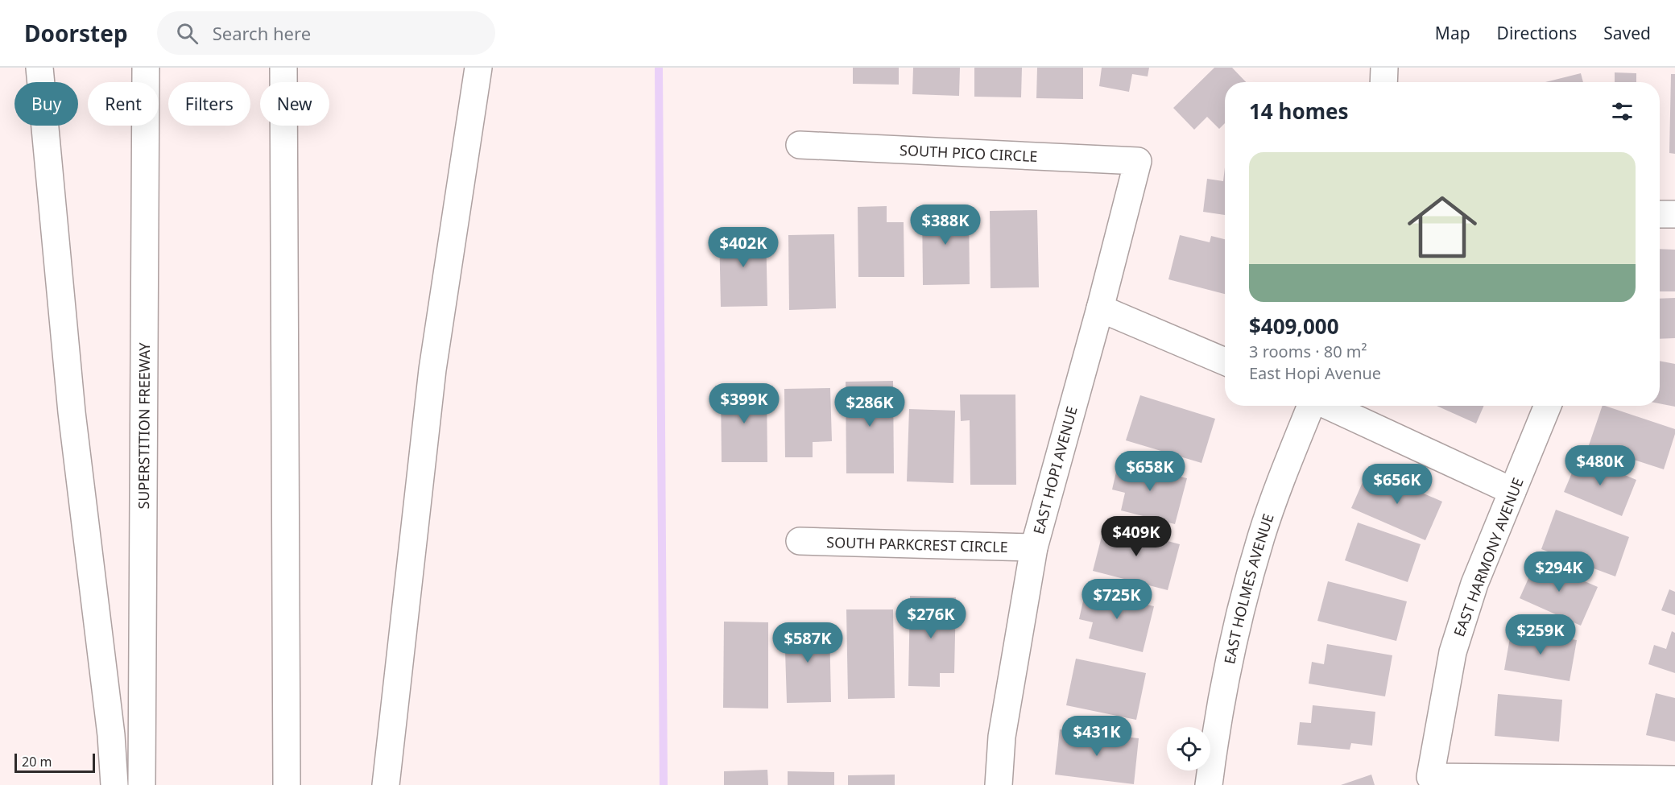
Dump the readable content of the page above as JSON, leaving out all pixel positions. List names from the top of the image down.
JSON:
{
  "streets": {
    "main road": [
      "SOUTH PICO CIRCLE",
      "SUPERSTITION FREEWAY",
      "EAST HOPI AVENUE",
      "SOUTH PARKCREST CIRCLE",
      "EAST HARMONY AVENUE",
      "EAST HOLMES AVENUE"
    ]
  },
  "crossings": [
    ["SOUTH PICO CIRCLE", "EAST HOPI AVENUE"],
    ["EAST HOPI AVENUE", "SOUTH PARKCREST CIRCLE"]
  ],
  "scale_bar": "20 m",
  "page": {
    "header": "Doorstep",
    "search": "Search here",
    "nav": ["Map", "Directions", "Saved"],
    "chip": [
      "Buy",
      "Rent",
      "Filters",
      "New"
    ],
    "heading": "14 homes",
    "list": [
      {
        "name": "$409,000",
        "note": "3 rooms · 80 m² · East Hopi Avenue"
      }
    ],
    "price": [
      "$388K",
      "$402K",
      "$399K",
      "$286K",
      "$480K",
      "$658K",
      "$656K",
      "$409K",
      "$294K",
      "$725K",
      "$276K",
      "$259K",
      "$587K",
      "$431K"
    ],
    "scale": "20 m"
  }
}
